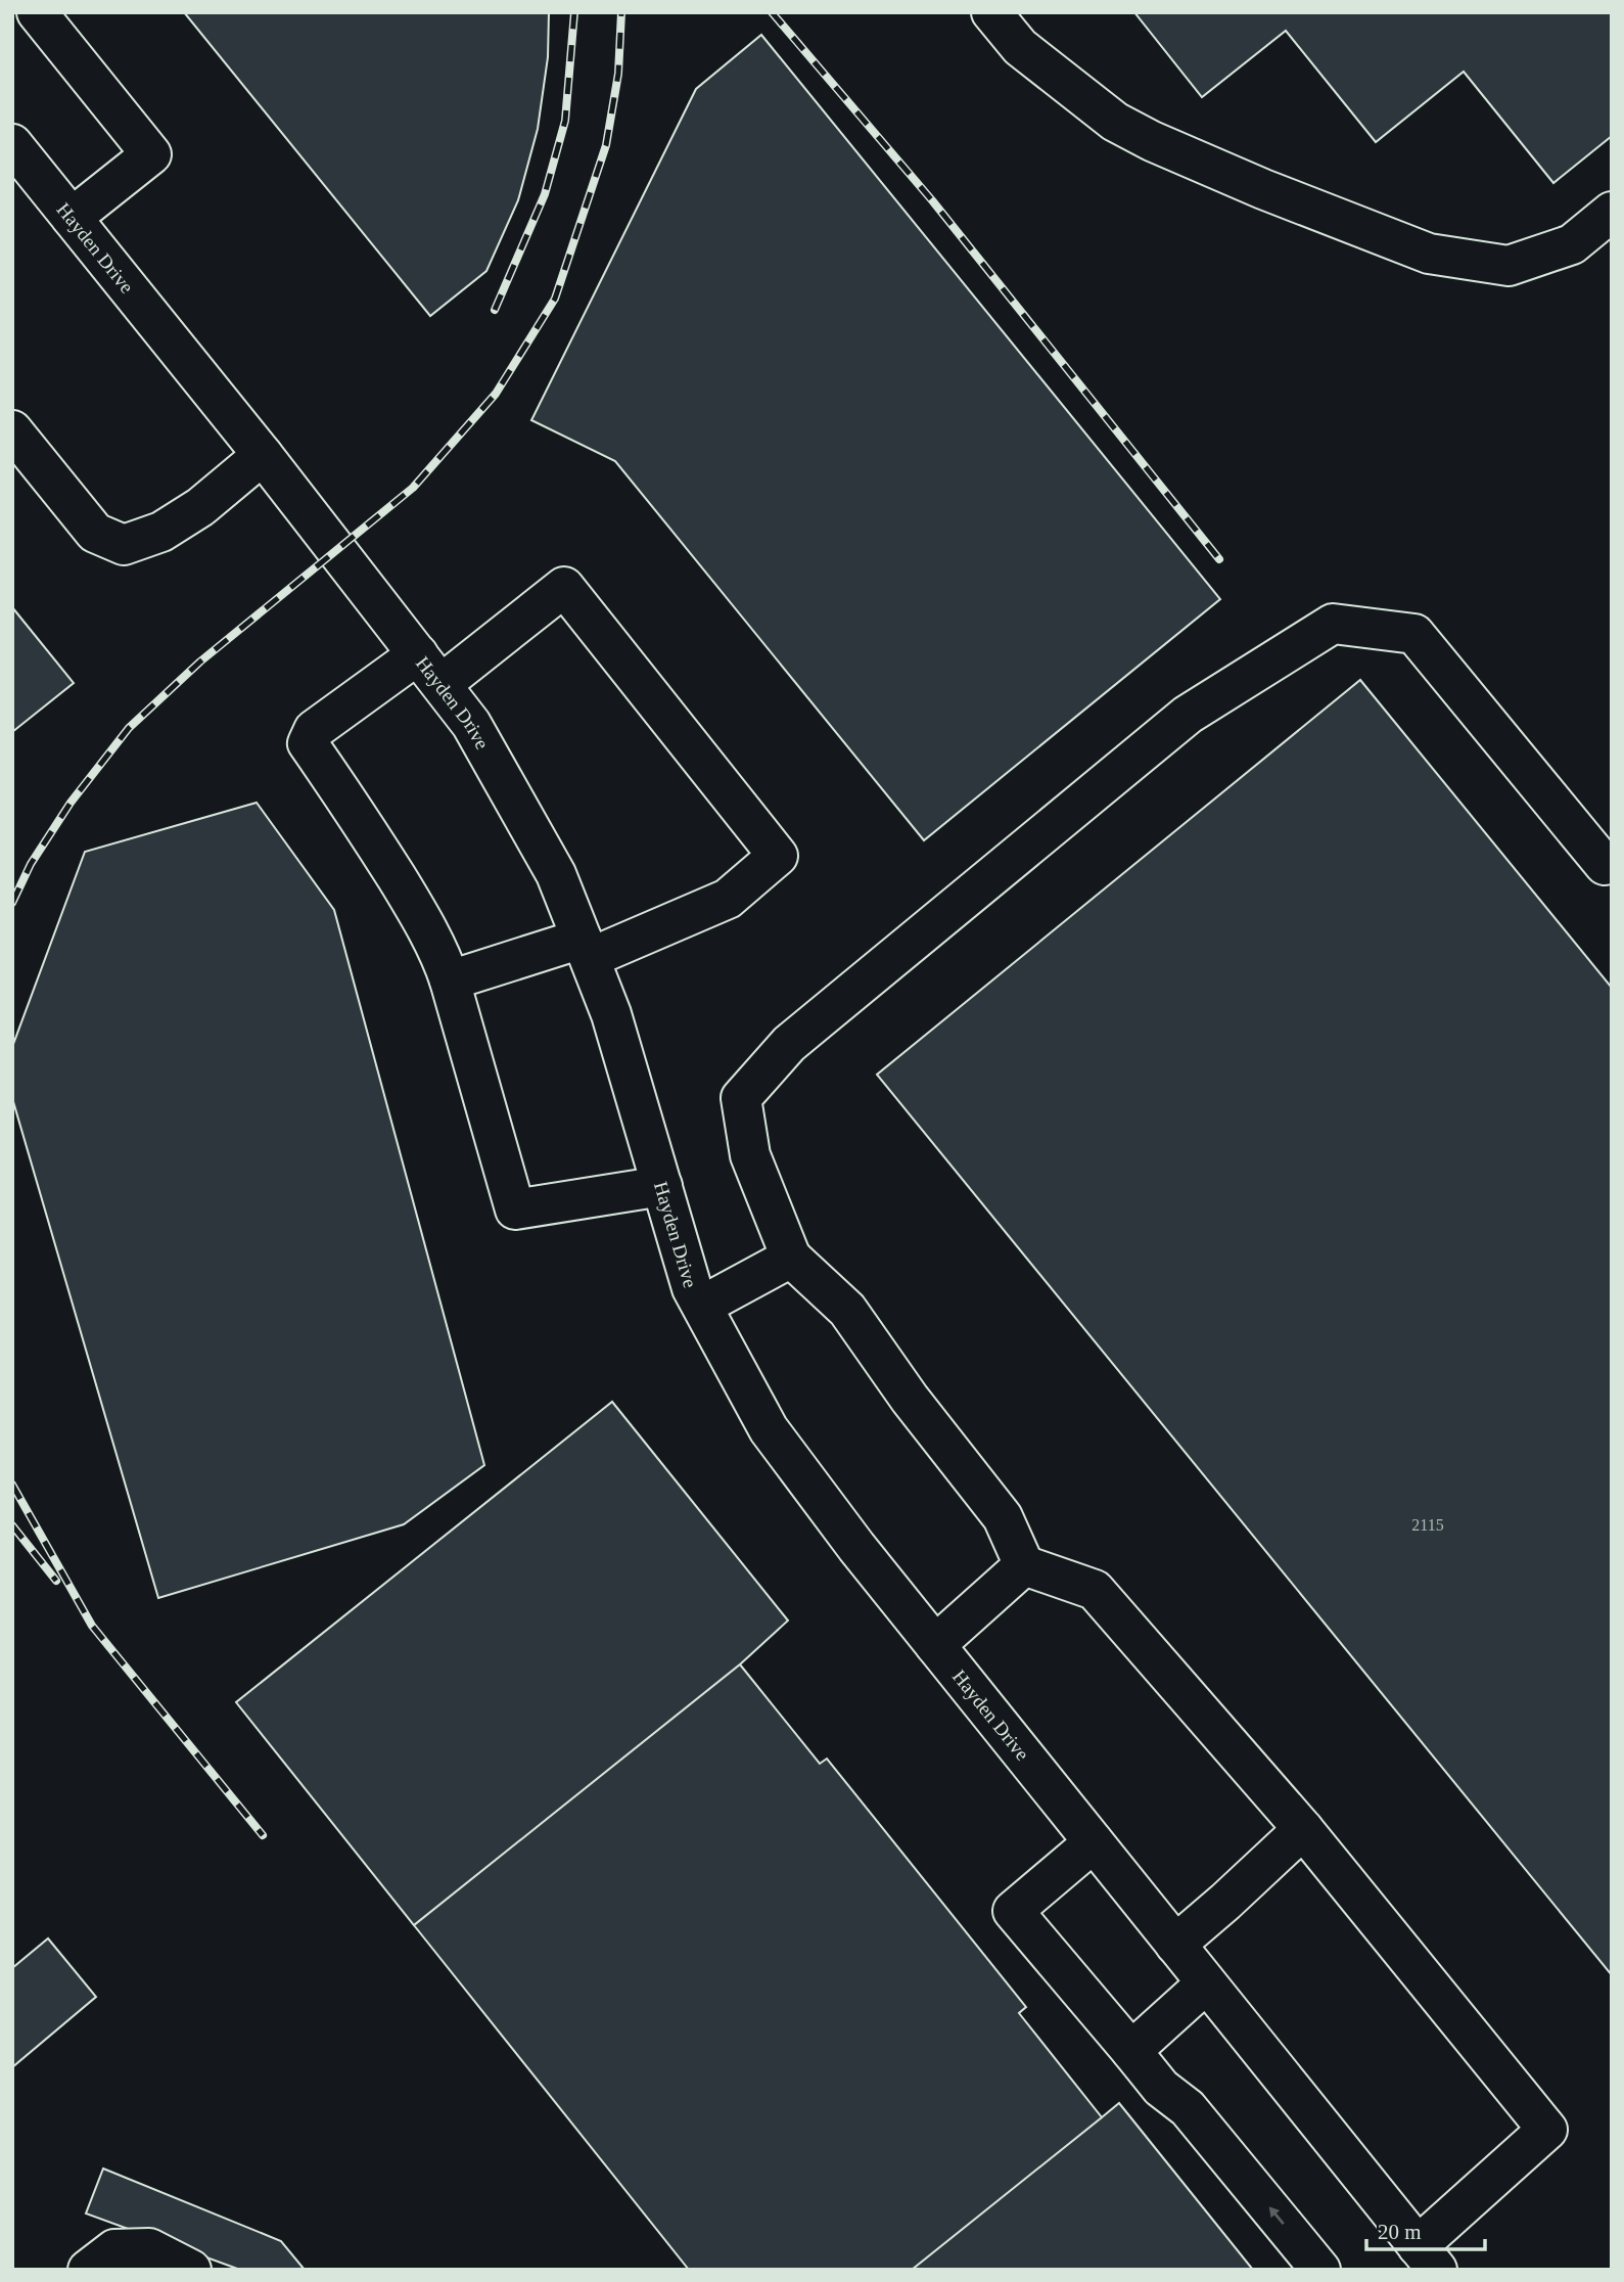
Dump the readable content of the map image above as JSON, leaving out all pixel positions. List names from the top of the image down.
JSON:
{
  "streets": {
    "street": ["Hayden Drive"]
  },
  "house_numbers": ["2115"],
  "scale_bar": "20 m"
}
